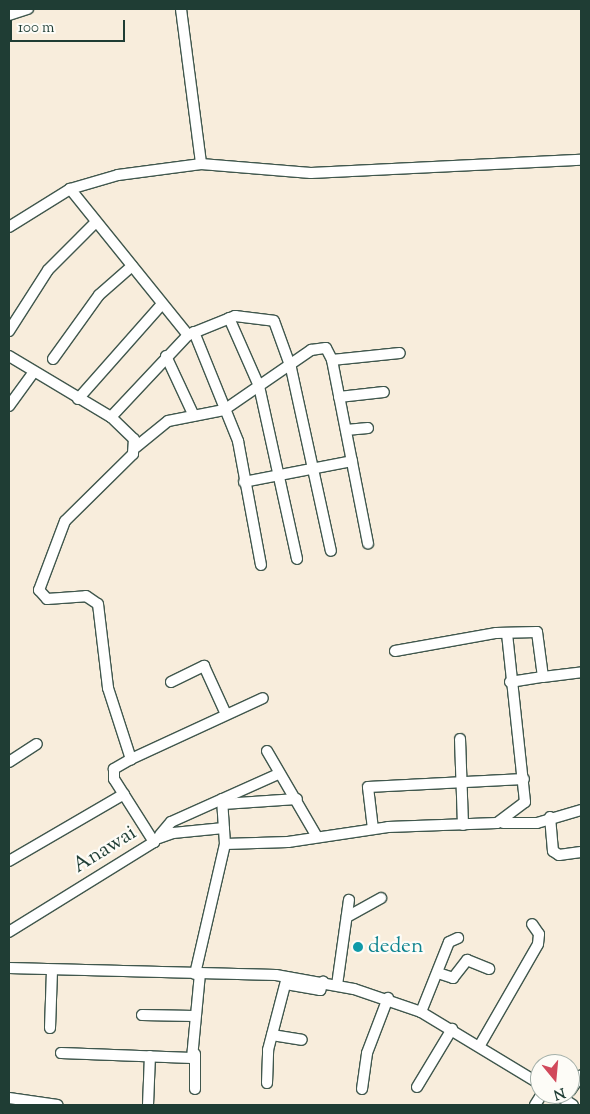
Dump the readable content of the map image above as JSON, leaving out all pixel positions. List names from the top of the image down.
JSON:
{
  "streets": {
    "street": ["Anawai"]
  },
  "places": ["deden"],
  "scale_bar": "100 m",
  "north": "bottom"
}
